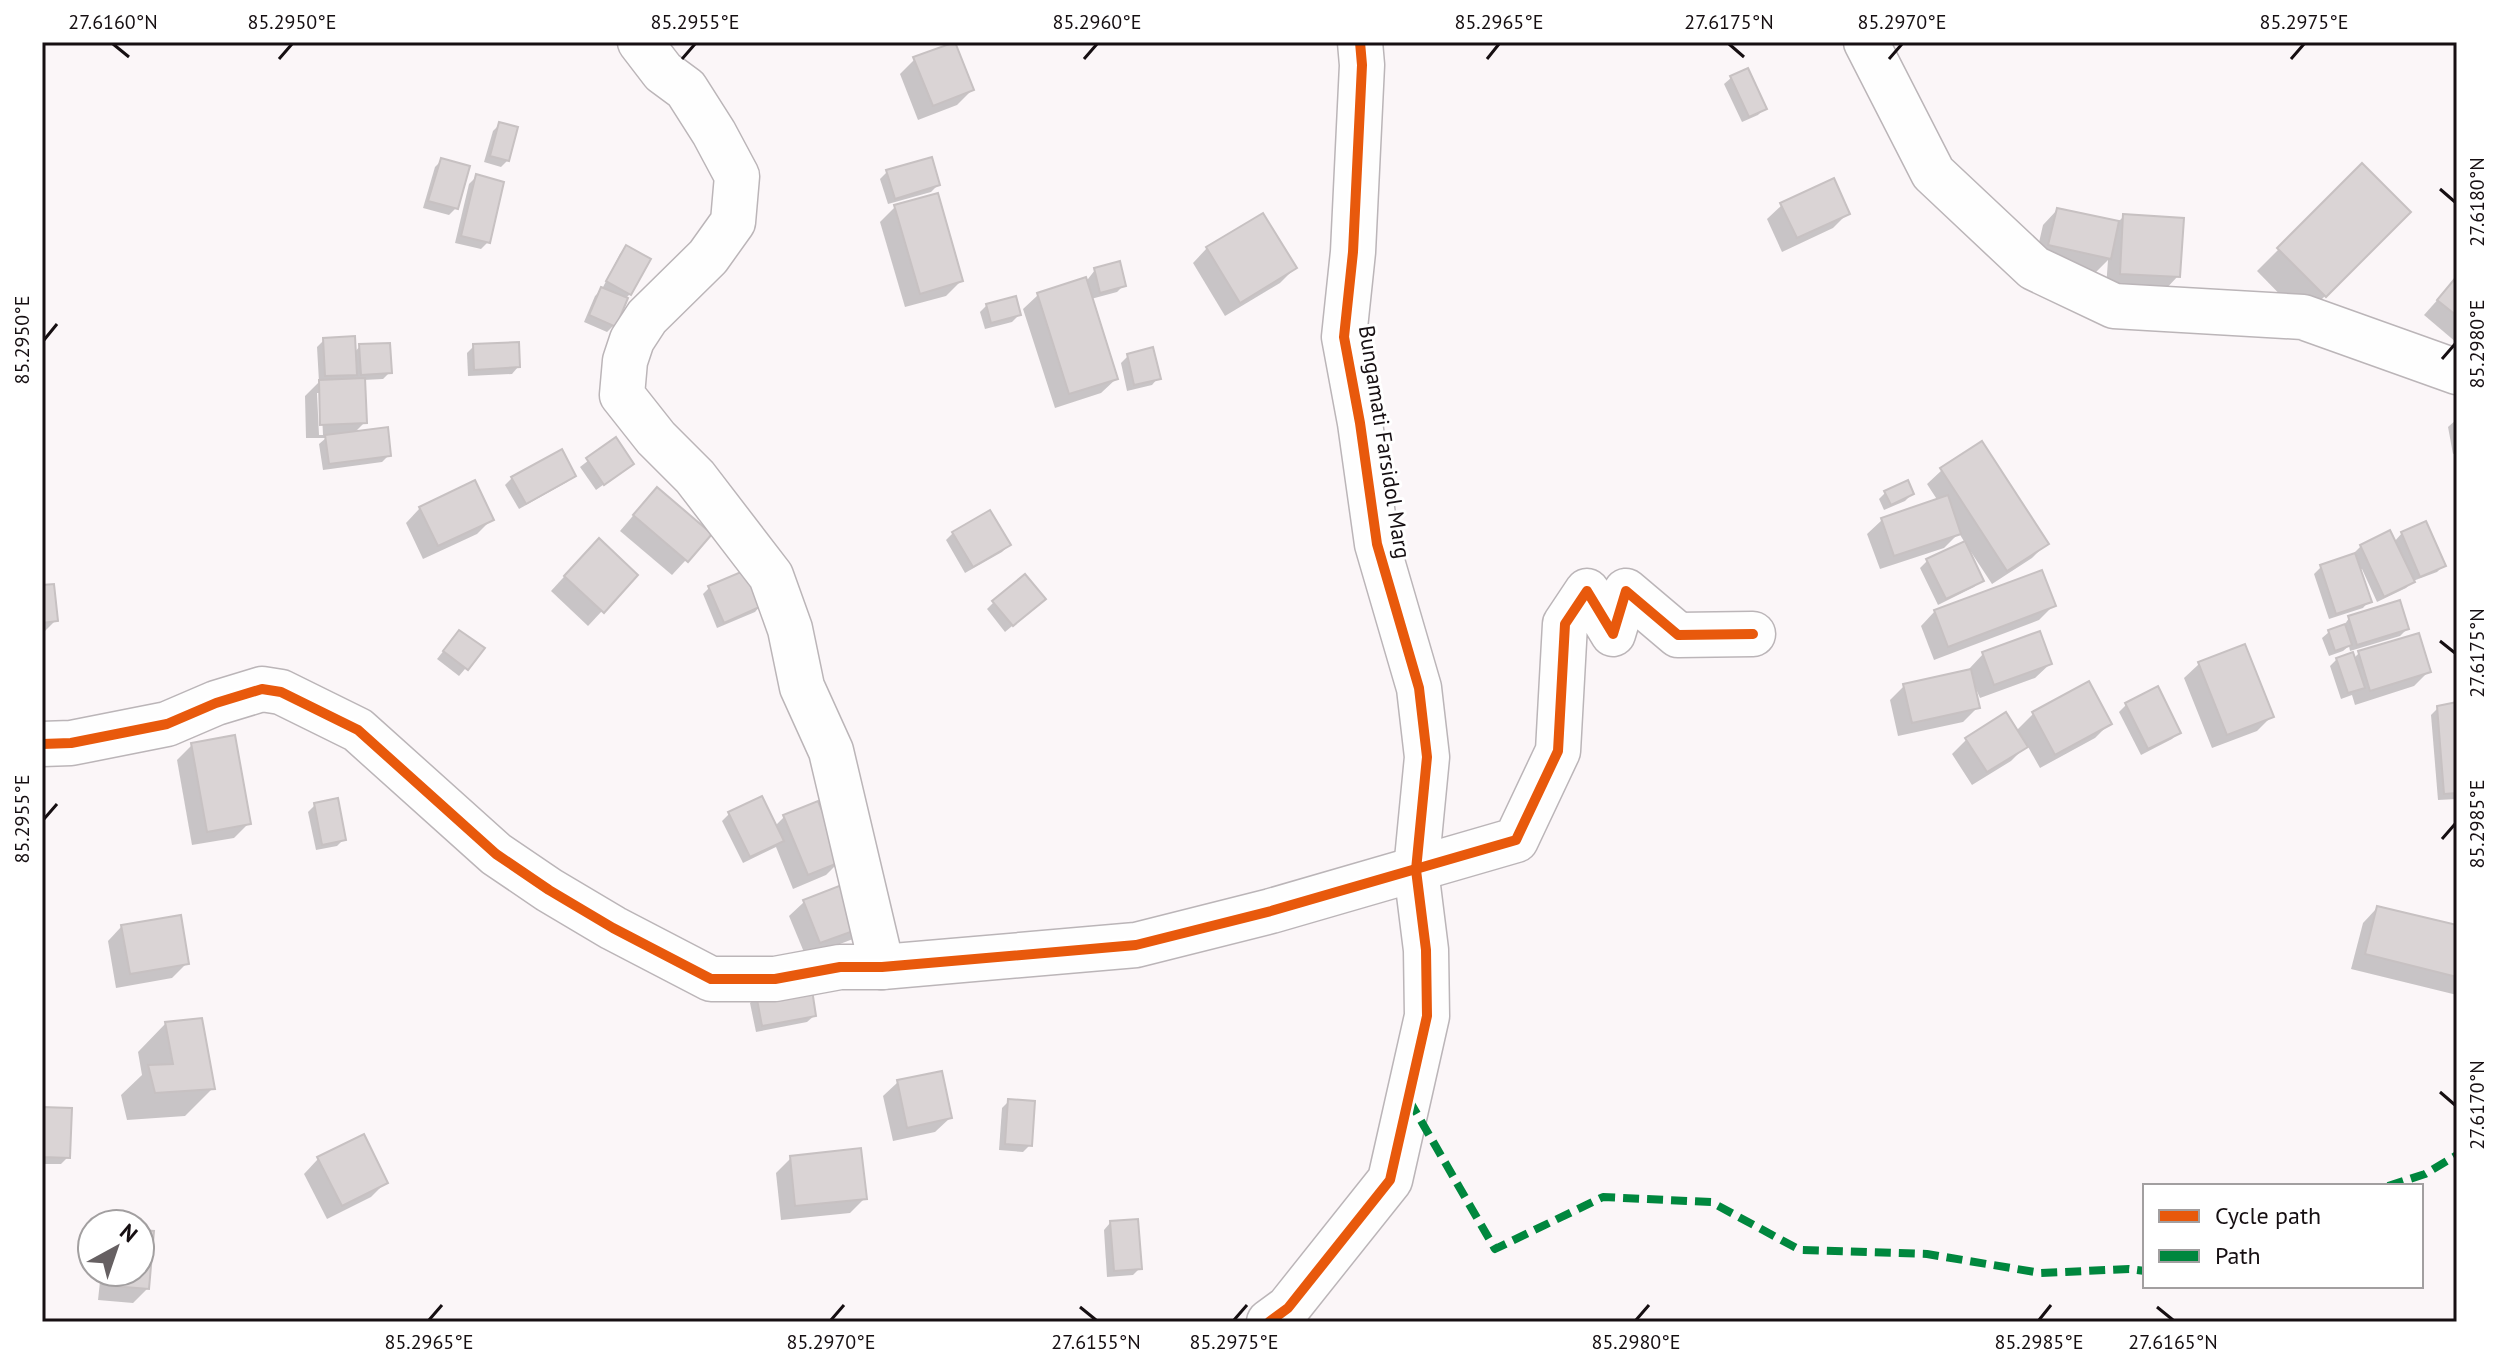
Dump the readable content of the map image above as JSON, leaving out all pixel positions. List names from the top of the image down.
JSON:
{
  "streets": {
    "street": ["Bungamati Farsidol Marg"]
  },
  "legend": ["Cycle path", "Path"],
  "north": "top right",
  "coordinates": [
    "27.6160°N",
    "85.2950°E",
    "85.2955°E",
    "85.2960°E",
    "85.2965°E",
    "27.6175°N",
    "85.2970°E",
    "85.2975°E",
    "27.6180°N",
    "85.2980°E",
    "85.2985°E",
    "27.6170°N",
    "27.6155°N",
    "27.6165°N"
  ]
}
